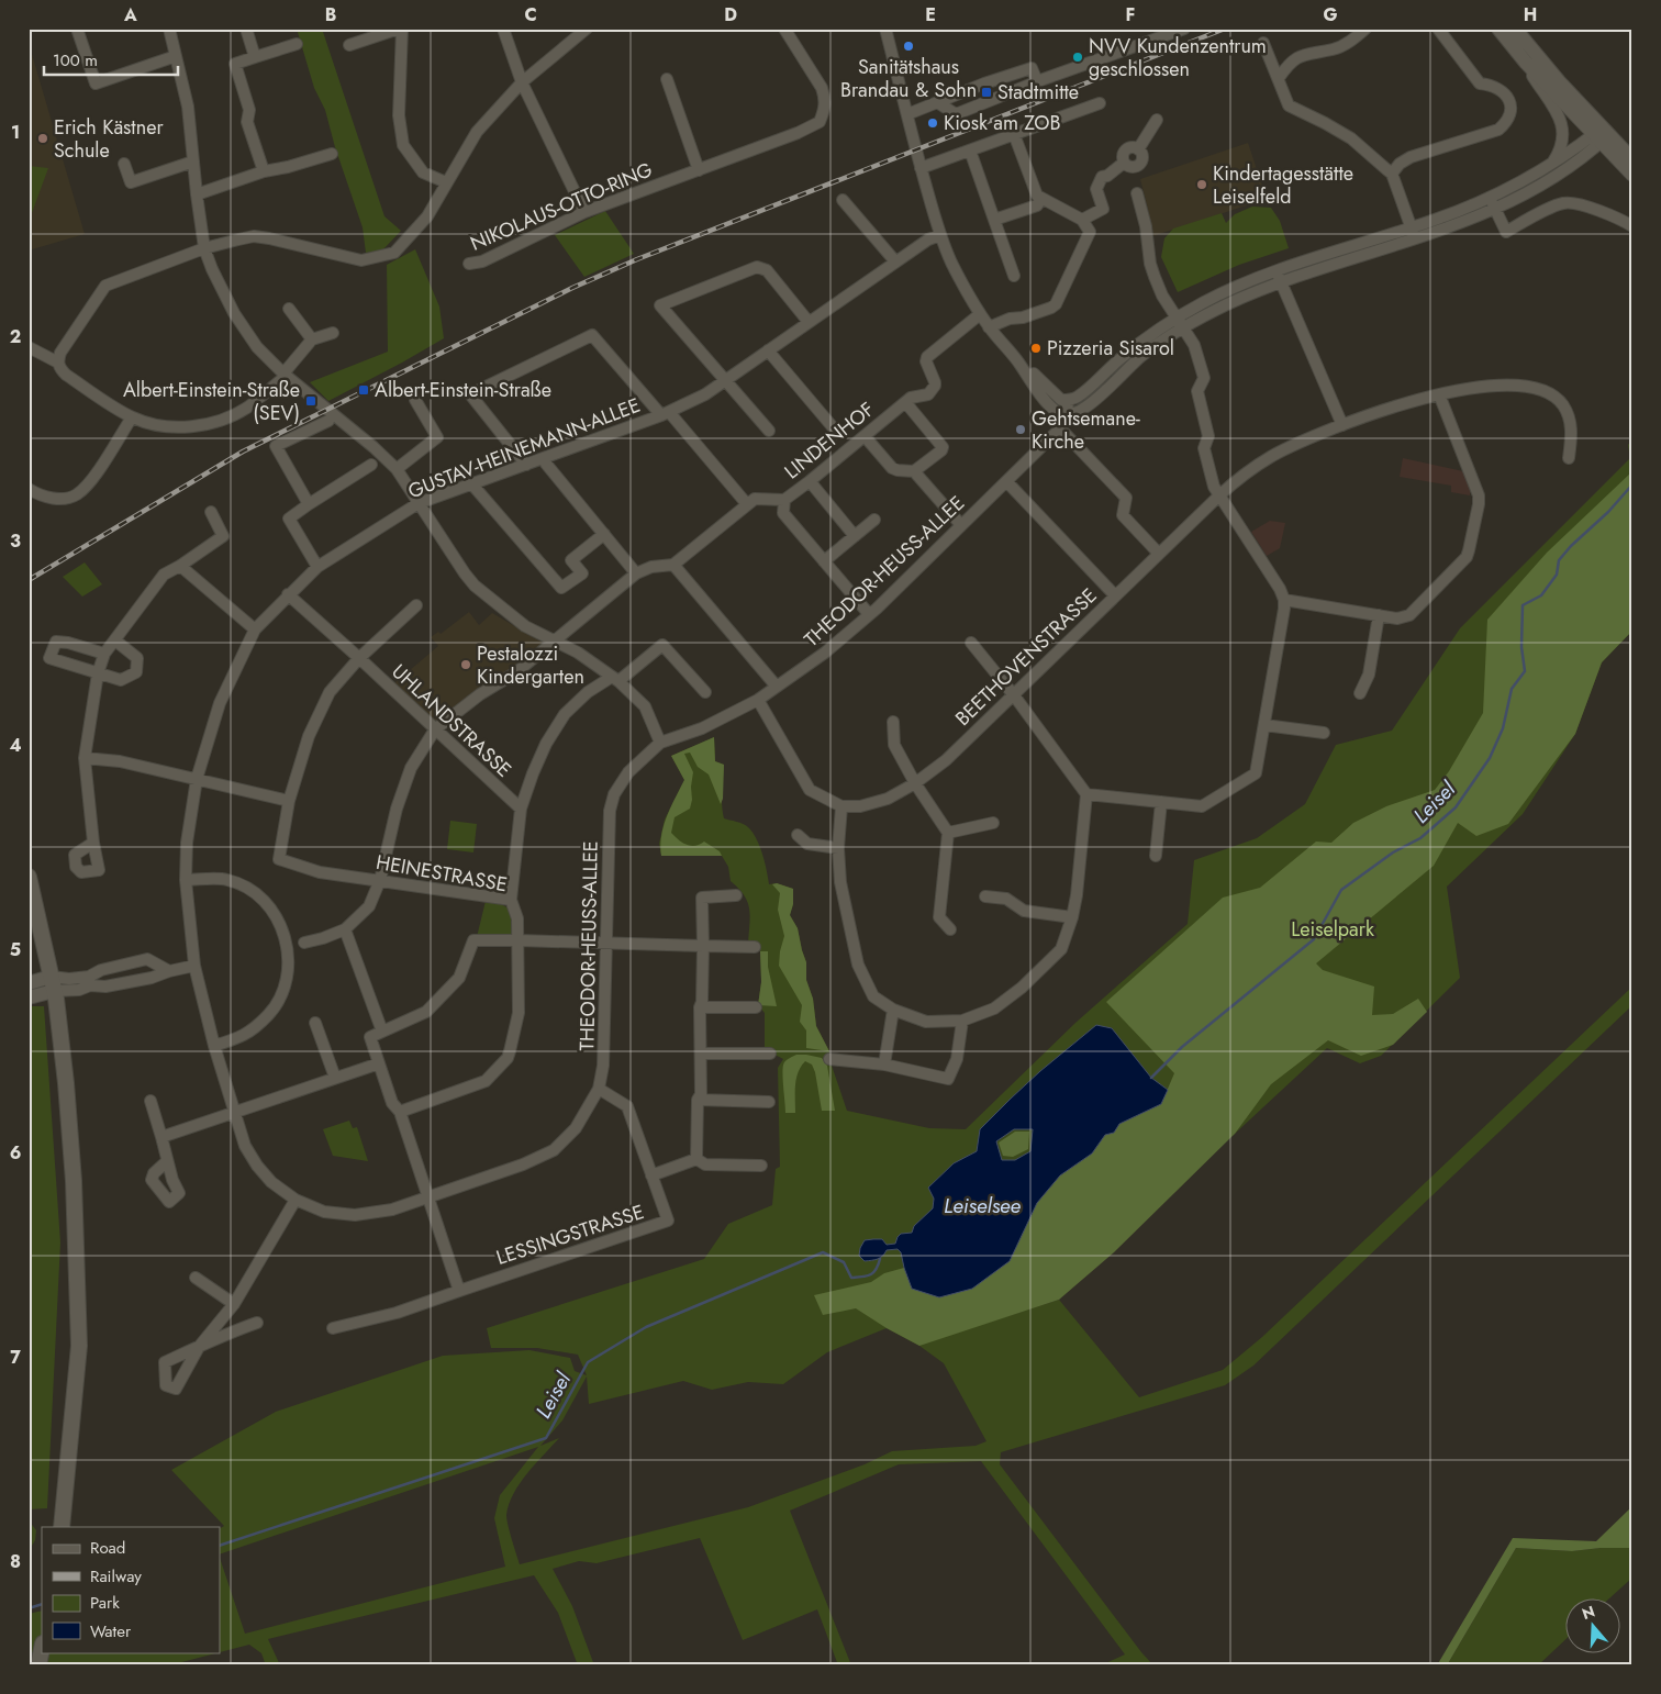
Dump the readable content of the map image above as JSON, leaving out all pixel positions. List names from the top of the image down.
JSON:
{
  "streets": {
    "street": [
      "NIKOLAUS-OTTO-RING",
      "LINDENHOF",
      "GUSTAV-HEINEMANN-ALLEE",
      "THEODOR-HEUSS-ALLEE",
      "BEETHOVENSTRASSE",
      "UHLANDSTRASSE",
      "HEINESTRASSE",
      "LESSINGSTRASSE"
    ]
  },
  "crossings": [
    ["GUSTAV-HEINEMANN-ALLEE", "THEODOR-HEUSS-ALLEE"],
    ["GUSTAV-HEINEMANN-ALLEE", "UHLANDSTRASSE"],
    ["THEODOR-HEUSS-ALLEE", "LESSINGSTRASSE"],
    ["UHLANDSTRASSE", "HEINESTRASSE"]
  ],
  "water": ["Leisel", "Leiselsee"],
  "parks": ["Leiselpark"],
  "places": {
    "other": [
      "Sanitätshaus Brandau & Sohn",
      "NVV Kundenzentrum geschlossen",
      "Kiosk am ZOB",
      "Erich Kästner Schule",
      "Kindertagesstätte Leiselfeld",
      "Pizzeria Sisarol",
      "Gehtsemane- Kirche",
      "Pestalozzi Kindergarten"
    ],
    "transit": ["Stadtmitte", "Albert-Einstein-Straße", "Albert-Einstein-Straße (SEV)"]
  },
  "legend": [
    "Road",
    "Railway",
    "Park",
    "Water"
  ],
  "scale_bar": "100 m",
  "north": "top",
  "grid": {
    "columns": [
      "A",
      "B",
      "C",
      "D",
      "E",
      "F",
      "G",
      "H"
    ],
    "rows": [
      "1",
      "2",
      "3",
      "4",
      "5",
      "6",
      "7",
      "8"
    ]
  }
}
